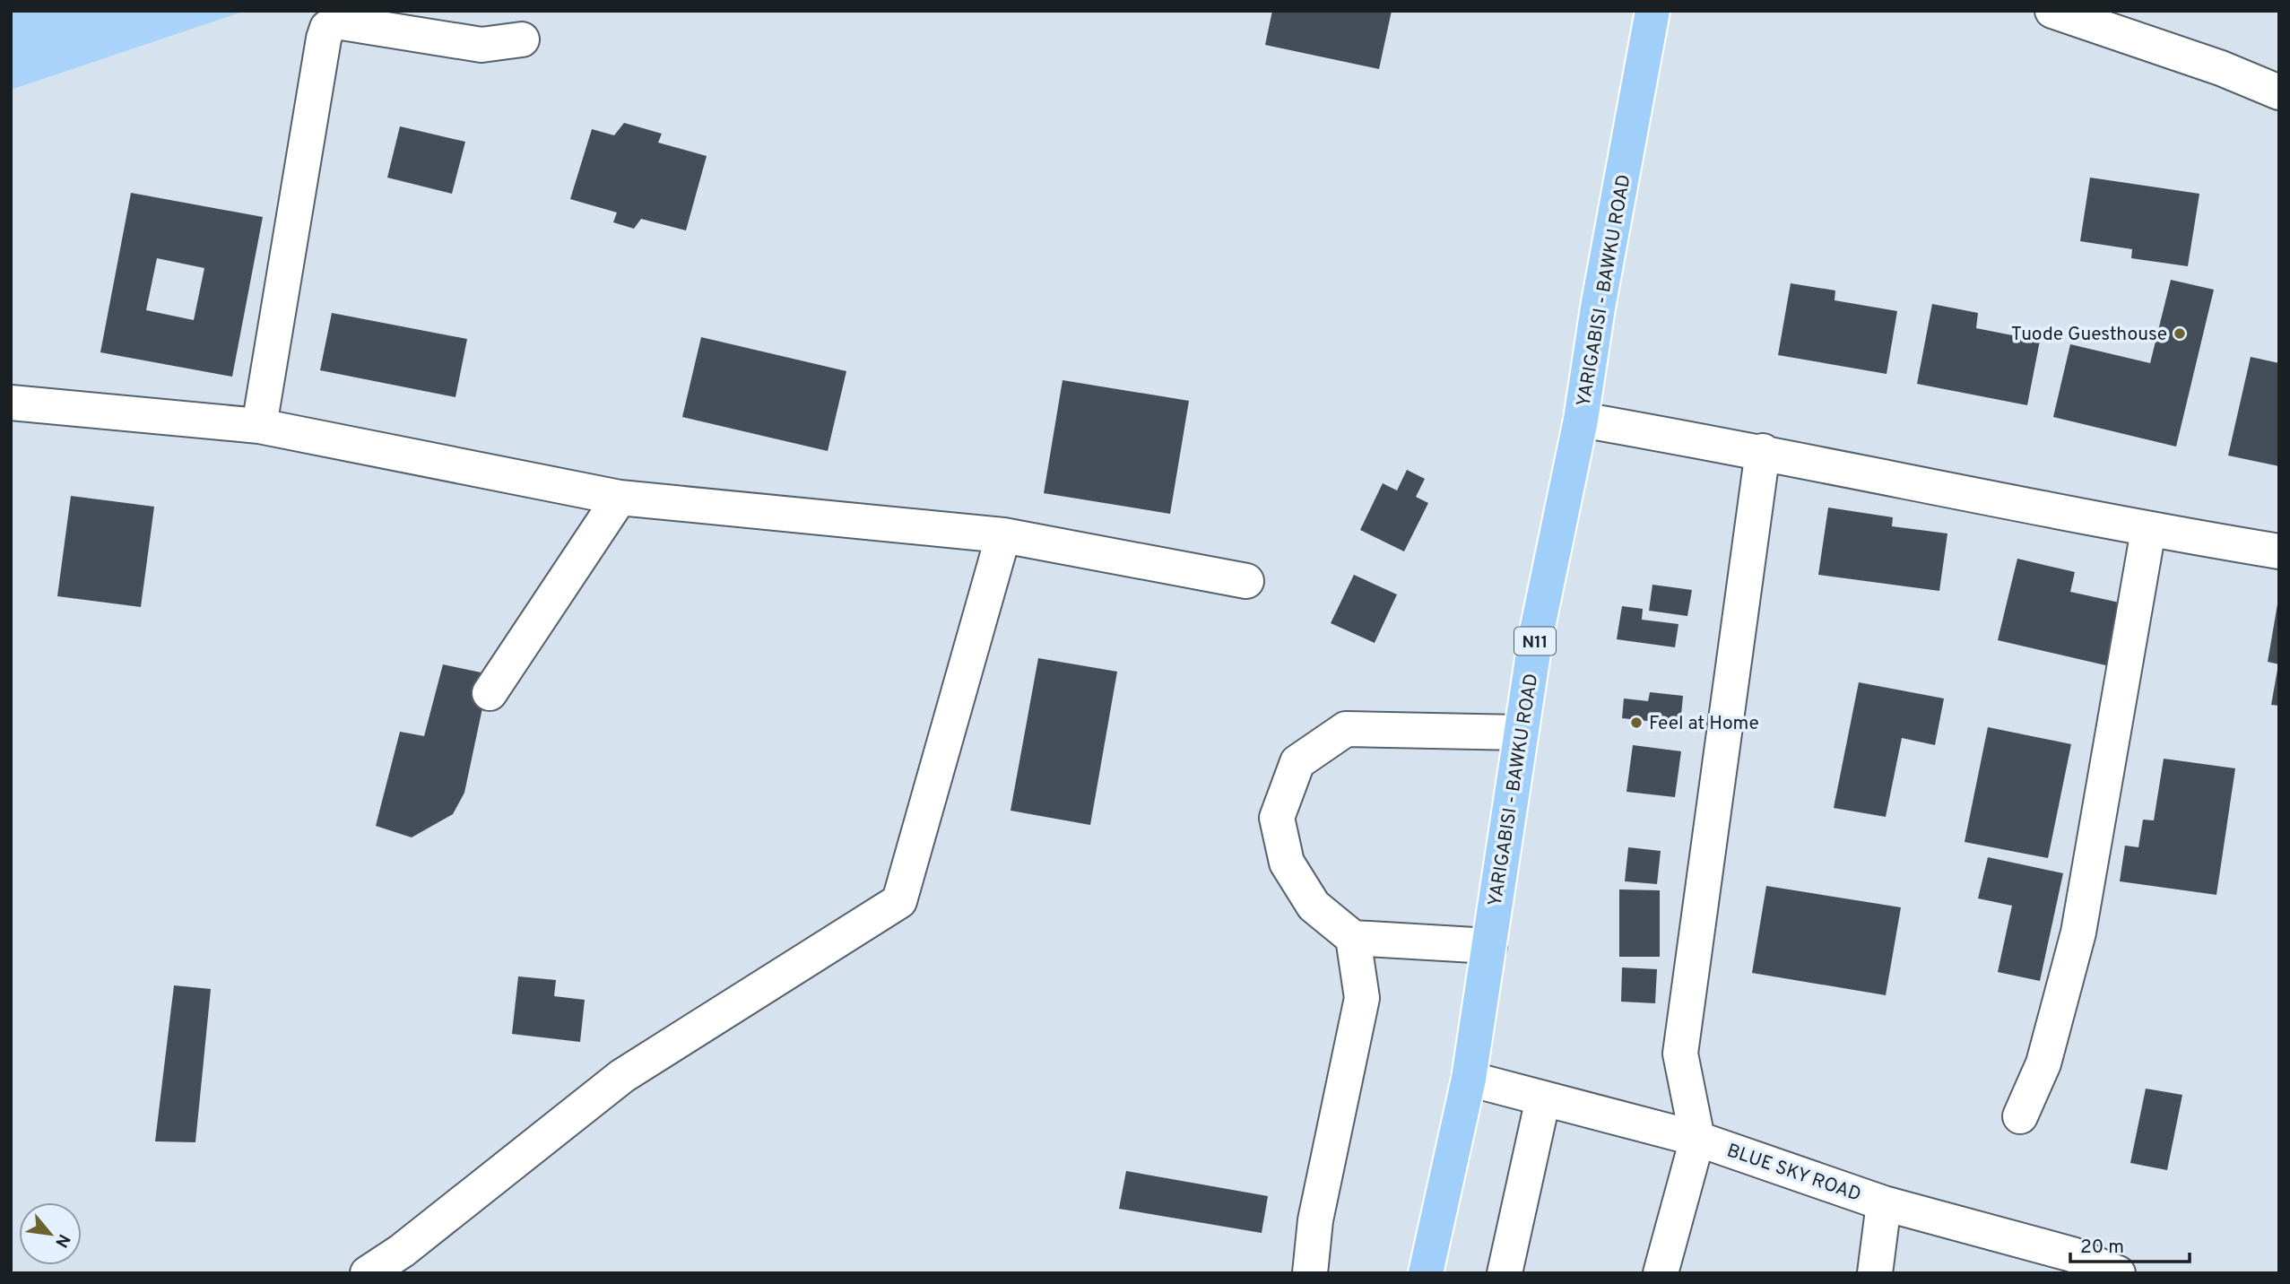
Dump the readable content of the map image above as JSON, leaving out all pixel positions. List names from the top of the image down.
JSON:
{
  "streets": {
    "highway": ["YARIGABISI - BAWKU ROAD", "N11"],
    "street": ["BLUE SKY ROAD"]
  },
  "crossings": [
    ["YARIGABISI - BAWKU ROAD", "BLUE SKY ROAD"]
  ],
  "places": ["Tuode Guesthouse", "Feel at Home"],
  "scale_bar": "20 m",
  "north": "bottom right"
}
